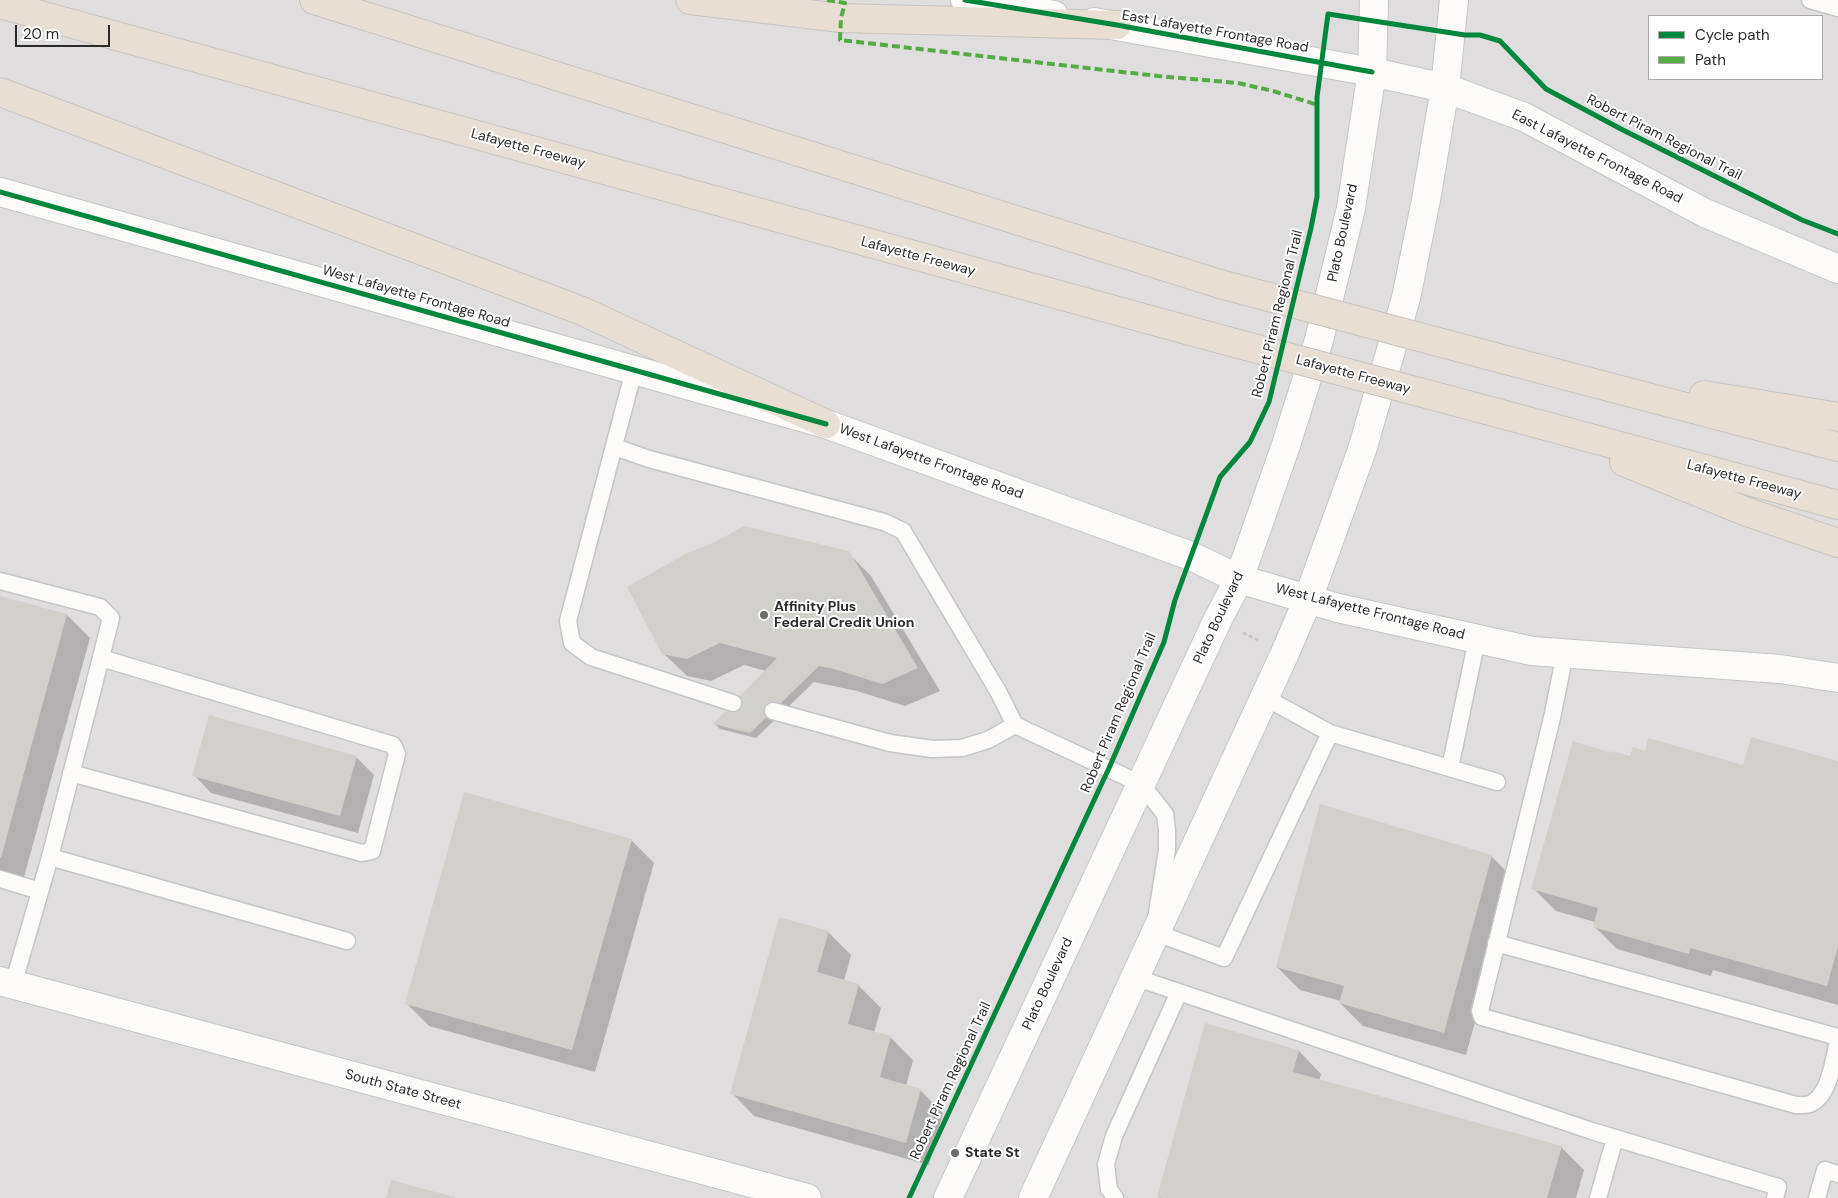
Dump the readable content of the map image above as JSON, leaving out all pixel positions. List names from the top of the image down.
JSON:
{
  "streets": {
    "highway": ["Lafayette Freeway"],
    "main road": [
      "East Lafayette Frontage Road",
      "Plato Boulevard",
      "West Lafayette Frontage Road",
      "South State Street"
    ],
    "cycle path": ["Robert Piram Regional Trail"]
  },
  "crossings": [
    ["East Lafayette Frontage Road", "Plato Boulevard"],
    ["Plato Boulevard", "West Lafayette Frontage Road"]
  ],
  "places": ["Affinity Plus Federal Credit Union", "State St"],
  "legend": ["Cycle path", "Path"],
  "scale_bar": "20 m"
}
